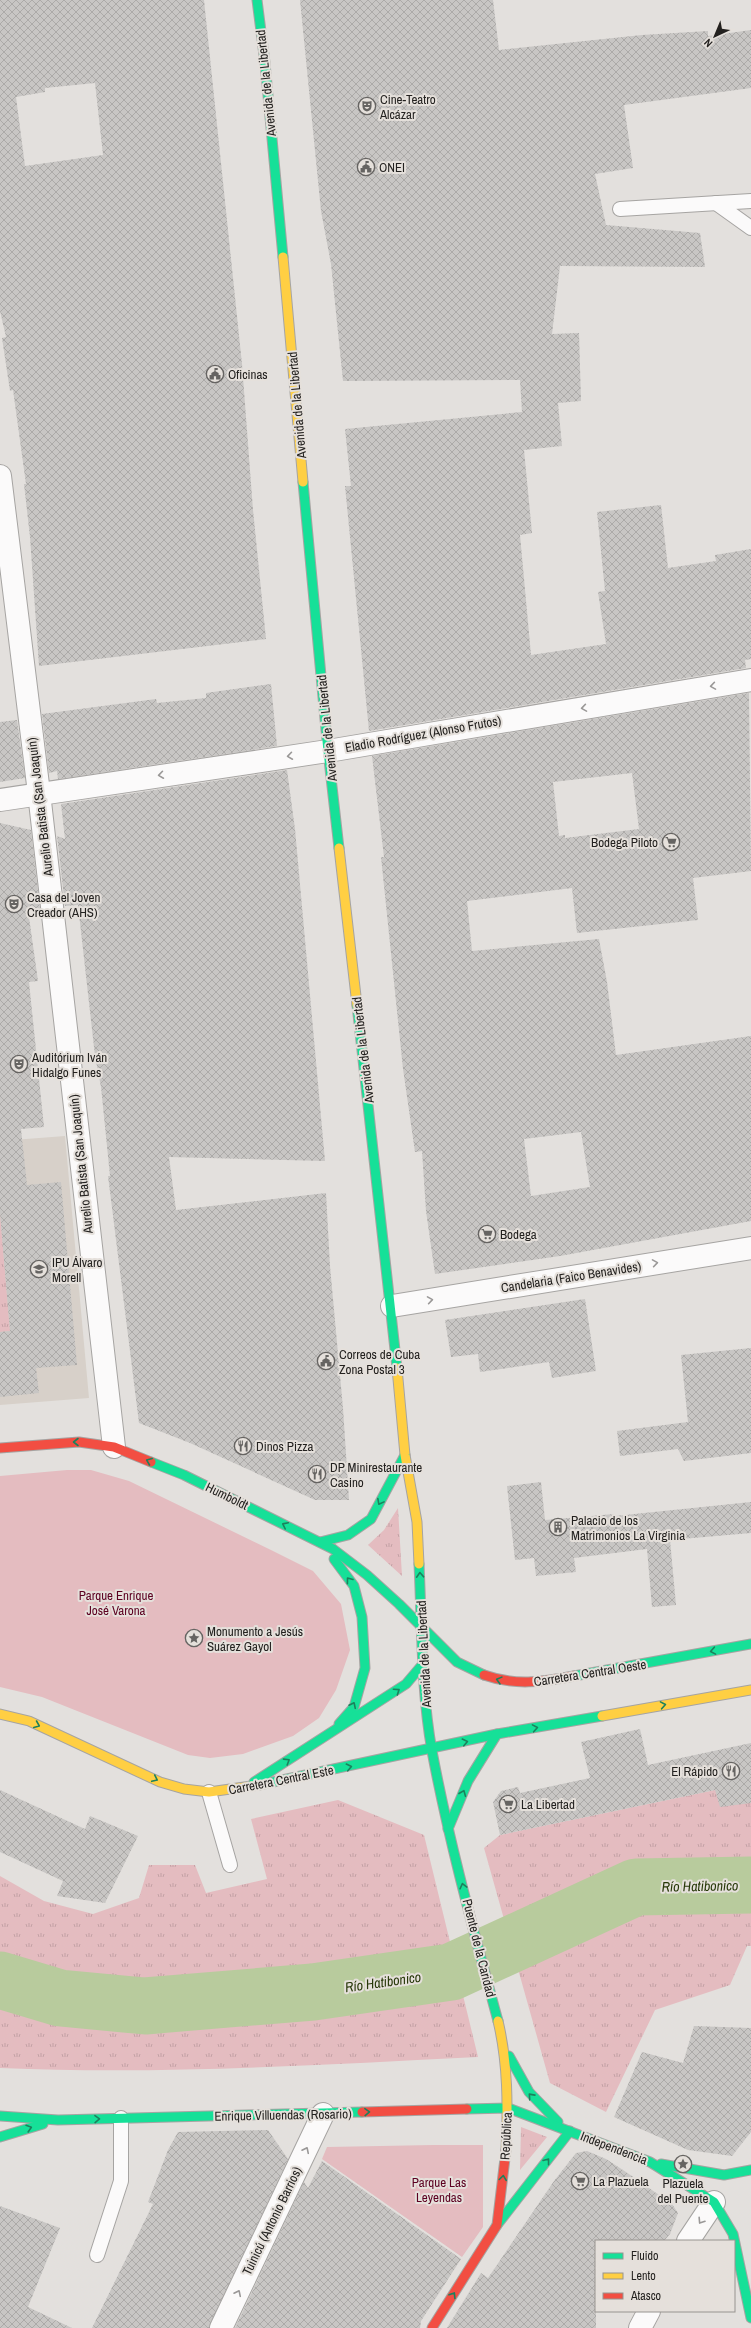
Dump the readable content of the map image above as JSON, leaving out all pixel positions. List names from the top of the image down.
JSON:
{
  "streets": {
    "main road": [
      "Avenida de la Libertad",
      "Humboldt",
      "Carretera Central Oeste",
      "Carretera Central Este",
      "Puente de la Caridad",
      "Enrique Villuendas (Rosario)",
      "República",
      "Independencia"
    ],
    "street": [
      "Eladio Rodríguez (Alonso Frutos)",
      "Aurelio Batista (San Joaquín)",
      "Candelaria (Faico Benavides)",
      "Tuinicú (Antonio Barrios)"
    ]
  },
  "crossings": [
    ["Avenida de la Libertad", "Eladio Rodríguez (Alonso Frutos)"],
    ["Avenida de la Libertad", "Candelaria (Faico Benavides)"],
    ["Avenida de la Libertad", "Humboldt"],
    ["Avenida de la Libertad", "Carretera Central Oeste"],
    ["Avenida de la Libertad", "Carretera Central Este"],
    ["Avenida de la Libertad", "Puente de la Caridad"],
    ["Eladio Rodríguez (Alonso Frutos)", "Aurelio Batista (San Joaquín)"],
    ["Aurelio Batista (San Joaquín)", "Humboldt"],
    ["Humboldt", "Carretera Central Oeste"],
    ["Puente de la Caridad", "República"],
    ["Enrique Villuendas (Rosario)", "República"],
    ["Enrique Villuendas (Rosario)", "Independencia"],
    ["Enrique Villuendas (Rosario)", "Tuinicú (Antonio Barrios)"],
    ["República", "Independencia"]
  ],
  "one_way": [
    "Eladio Rodríguez (Alonso Frutos)",
    "Candelaria (Faico Benavides)",
    "Humboldt",
    "Carretera Central Este",
    "Puente de la Caridad",
    "Enrique Villuendas (Rosario)",
    "República",
    "Tuinicú (Antonio Barrios)"
  ],
  "water": ["Río Hatibonico"],
  "parks": ["Parque Enrique José Varona", "Parque Las Leyendas"],
  "places": {
    "theatre": ["Cine-Teatro Alcázar", "Casa del Joven Creador (AHS)", "Auditórium Iván Hidalgo Funes"],
    "public building": ["ONEI", "Oficinas", "Correos de Cuba Zona Postal 3"],
    "supermarket": [
      "Bodega Piloto",
      "Bodega",
      "La Libertad",
      "La Plazuela"
    ],
    "school or university": ["IPU Álvaro Morell"],
    "restaurant": ["Dinos Pizza", "DP Minirestaurante Casino", "El Rápido"],
    "building": ["Palacio de los Matrimonios La Virginia"],
    "place": ["Monumento a Jesús Suárez Gayol", "Plazuela del Puente"]
  },
  "legend": ["Fluido", "Lento", "Atasco"],
  "north": "bottom left"
}
